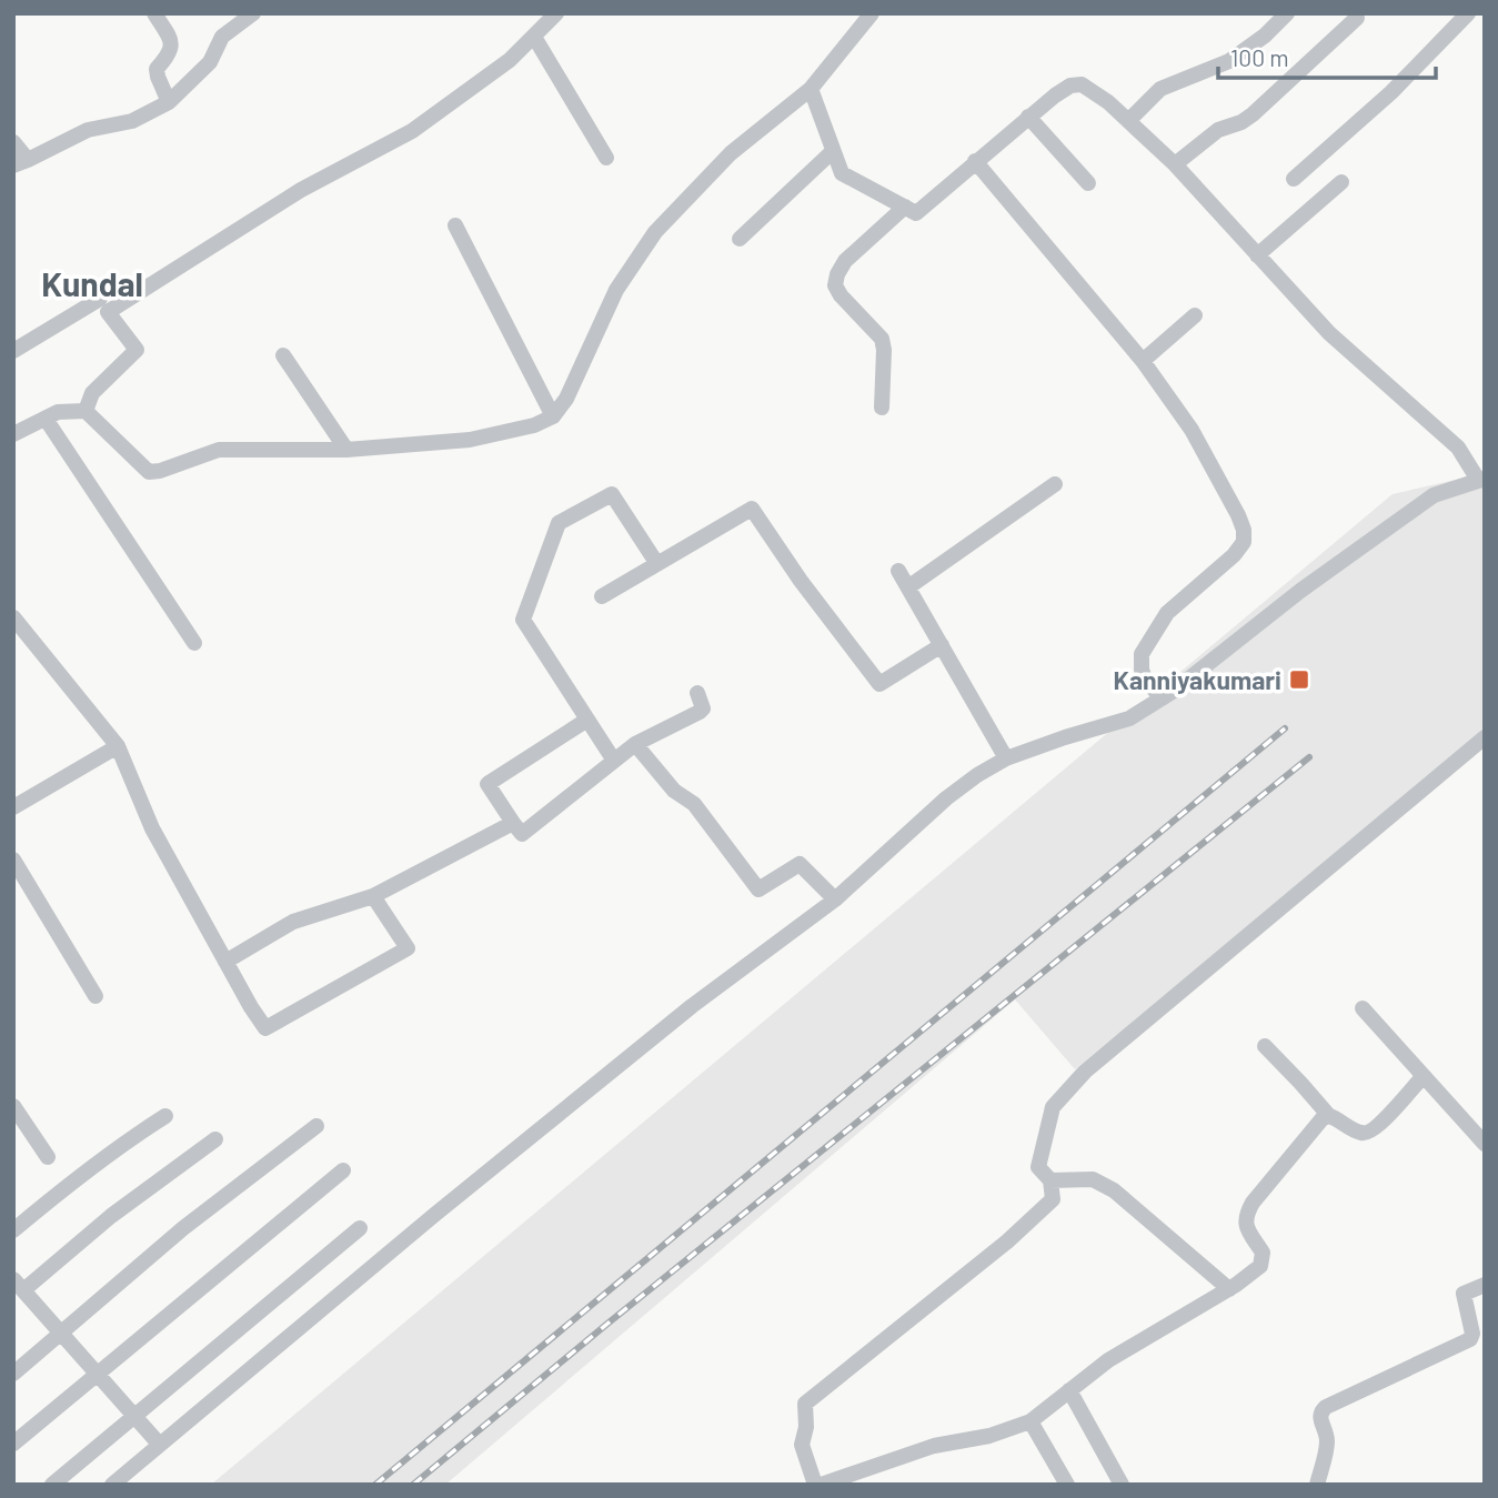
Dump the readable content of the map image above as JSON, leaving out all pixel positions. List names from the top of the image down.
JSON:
{
  "districts": ["Kundal"],
  "places": {
    "transit": ["Kanniyakumari"]
  },
  "scale_bar": "100 m"
}
